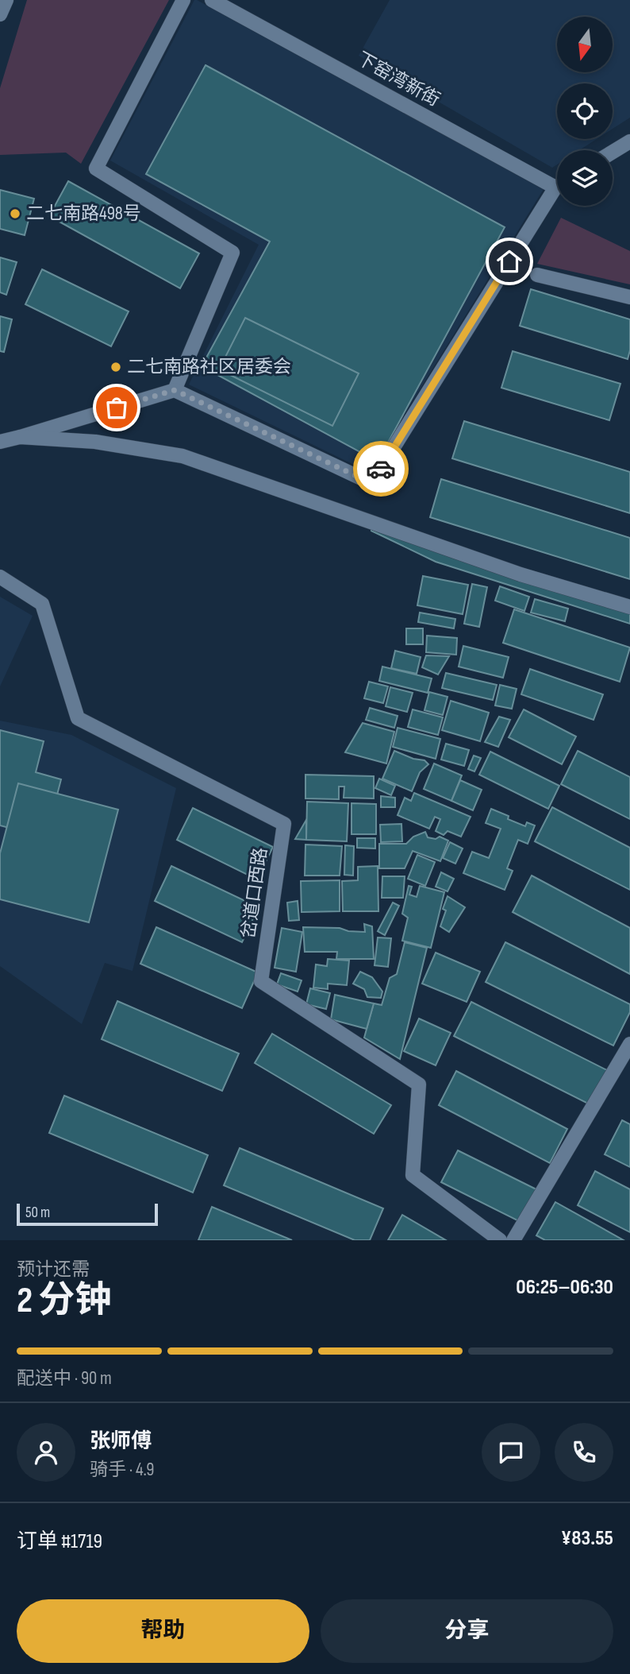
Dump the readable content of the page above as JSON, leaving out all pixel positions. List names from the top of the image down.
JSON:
{
  "streets": {
    "street": ["下窑湾新街", "岔道口西路"]
  },
  "places": ["二七南路498号", "二七南路社区居委会"],
  "scale_bar": "50 m",
  "north": "bottom",
  "page": {
    "scale": "50 m",
    "heading": ["2 分钟", "预计还需", "06:25–06:30"],
    "panel": [
      "张师傅",
      "骑手 · 4.9",
      "订单 #1719",
      "¥83.55"
    ],
    "bar": "配送中 · 90 m",
    "buttons": ["帮助", "分享"]
  }
}
